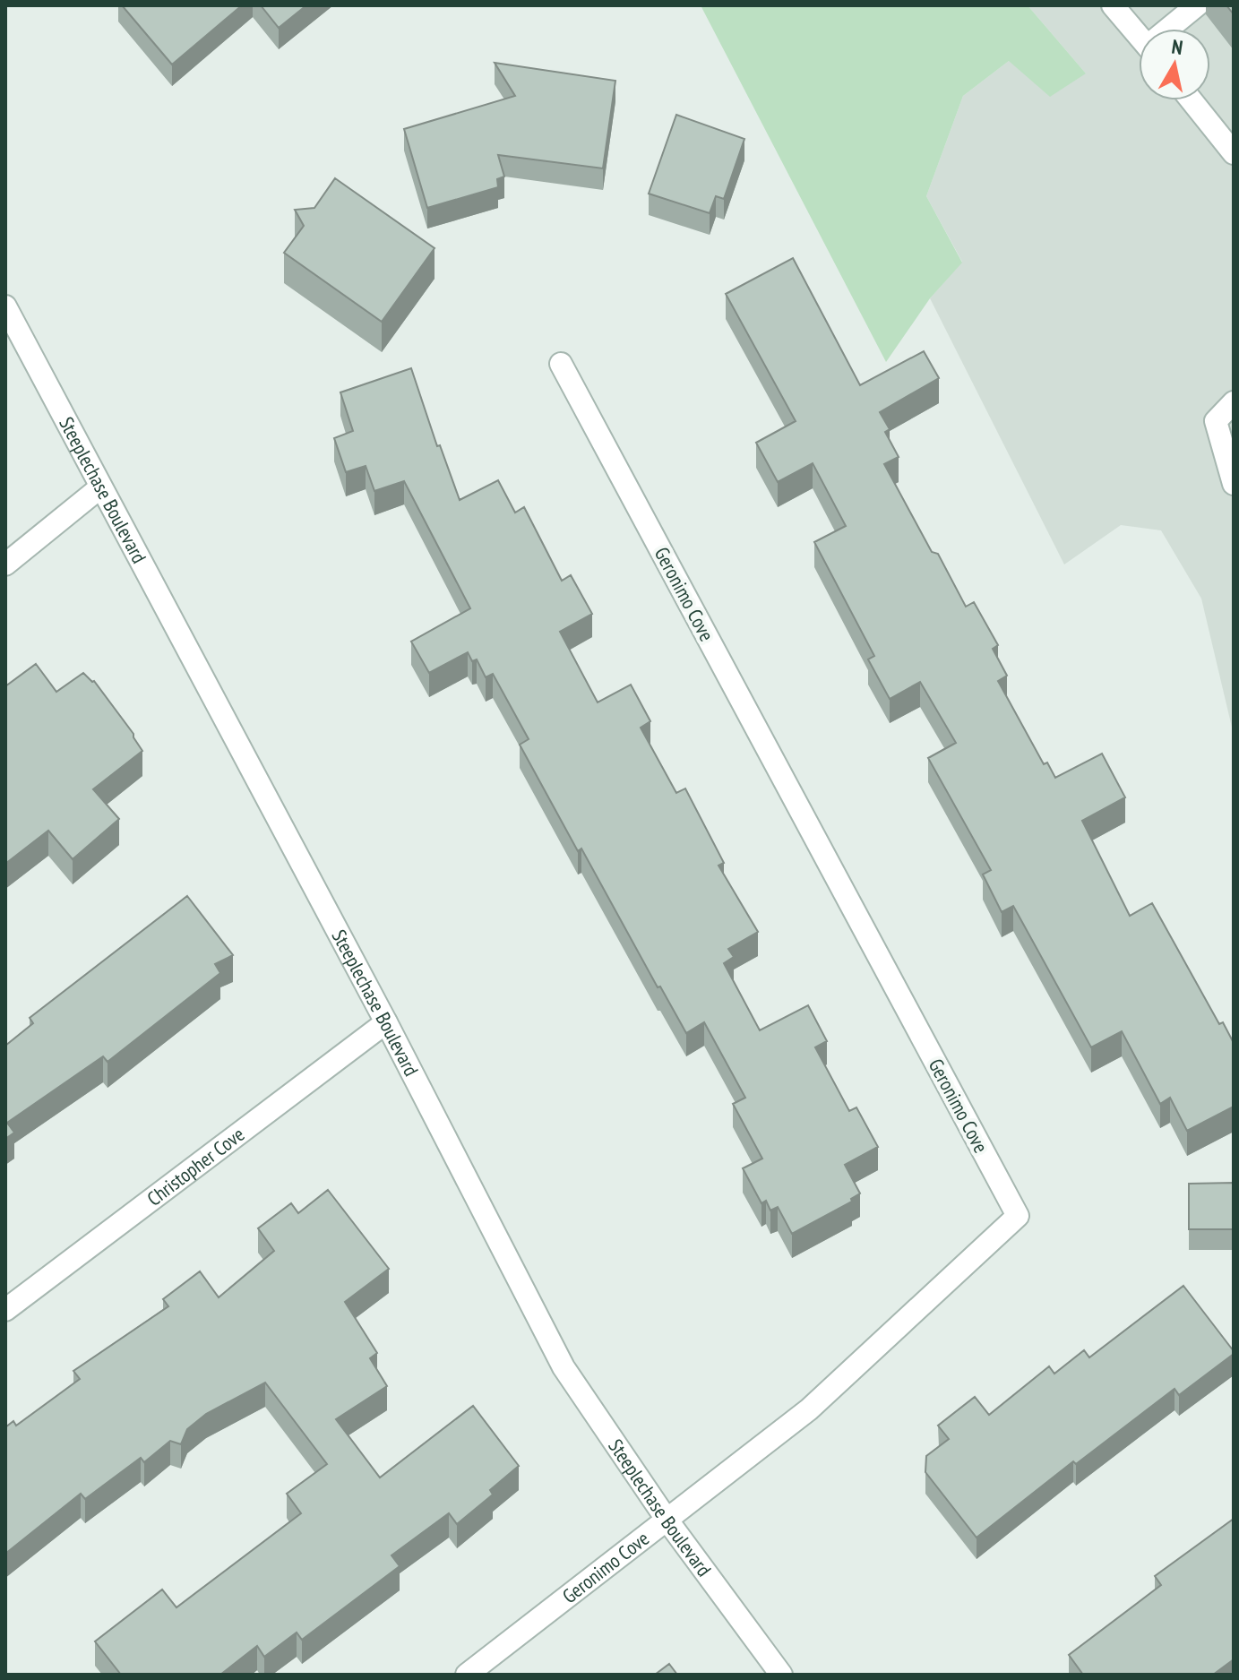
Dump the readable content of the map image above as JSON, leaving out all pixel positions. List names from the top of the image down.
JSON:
{
  "streets": {
    "street": ["Steeplechase Boulevard", "Geronimo Cove", "Christopher Cove"]
  },
  "crossings": [
    ["Steeplechase Boulevard", "Geronimo Cove"],
    ["Steeplechase Boulevard", "Christopher Cove"]
  ],
  "north": "top"
}
